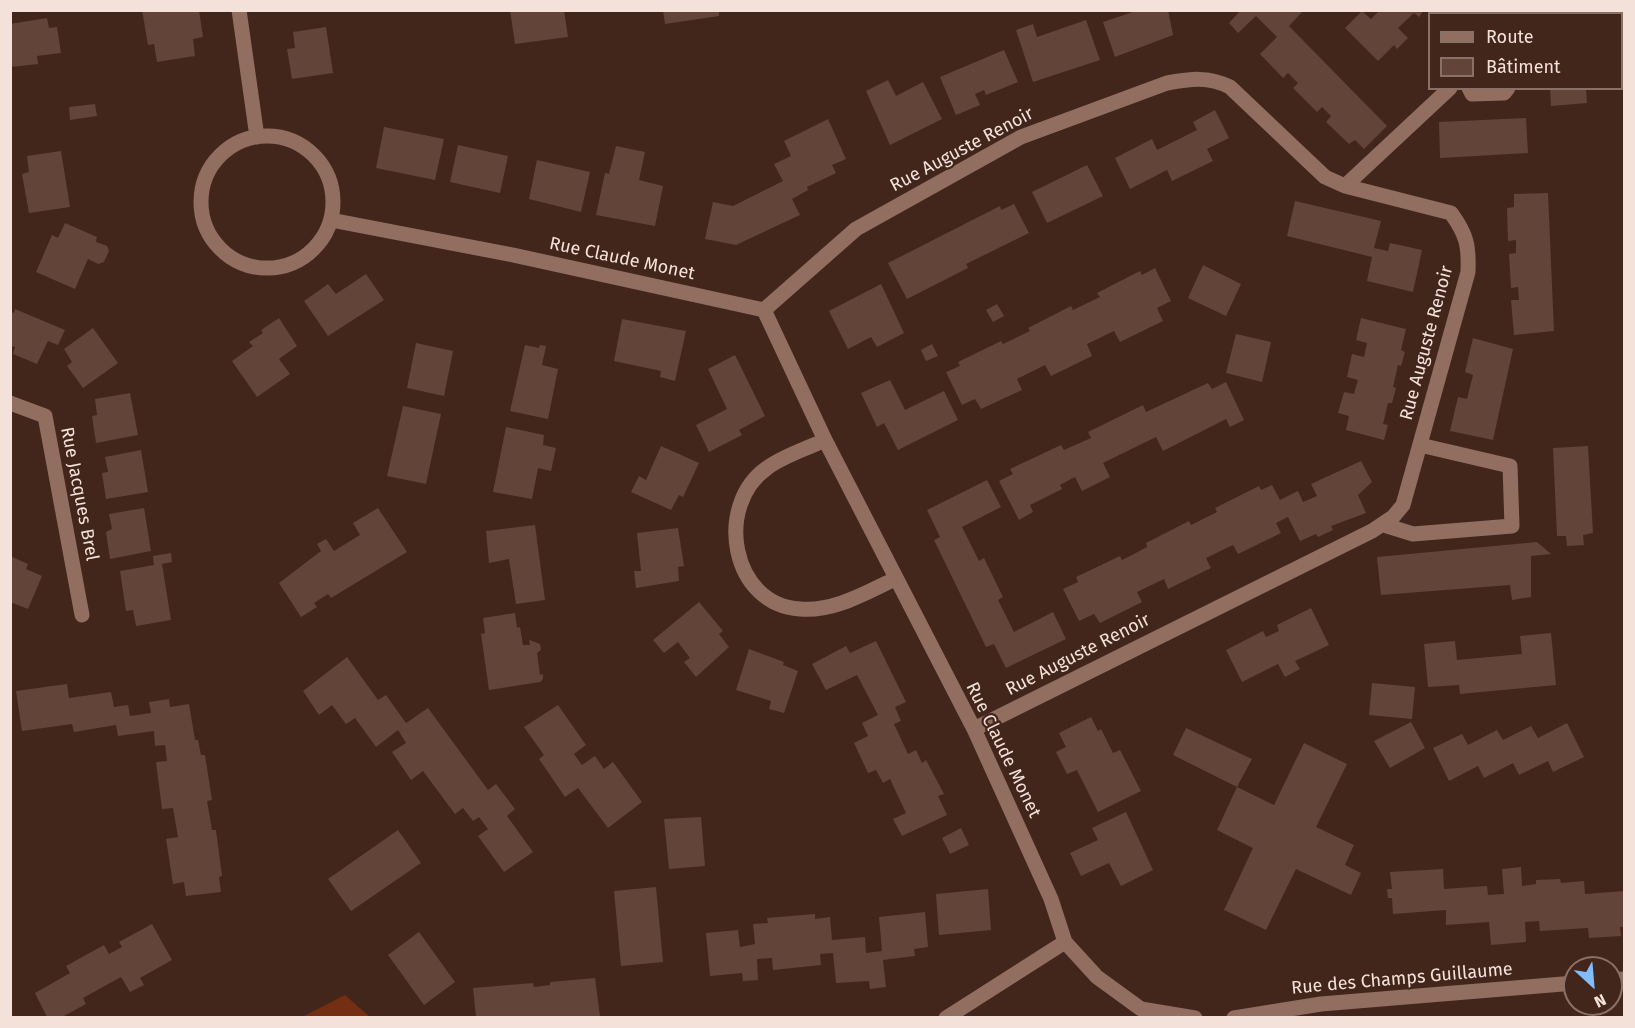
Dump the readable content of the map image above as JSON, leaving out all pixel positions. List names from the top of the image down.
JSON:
{
  "streets": {
    "street": [
      "Rue Auguste Renoir",
      "Rue Claude Monet",
      "Rue Jacques Brel",
      "Rue des Champs Guillaume"
    ]
  },
  "crossings": [
    ["Rue Auguste Renoir", "Rue Claude Monet"]
  ],
  "legend": ["Route", "Bâtiment"],
  "north": "bottom right"
}
